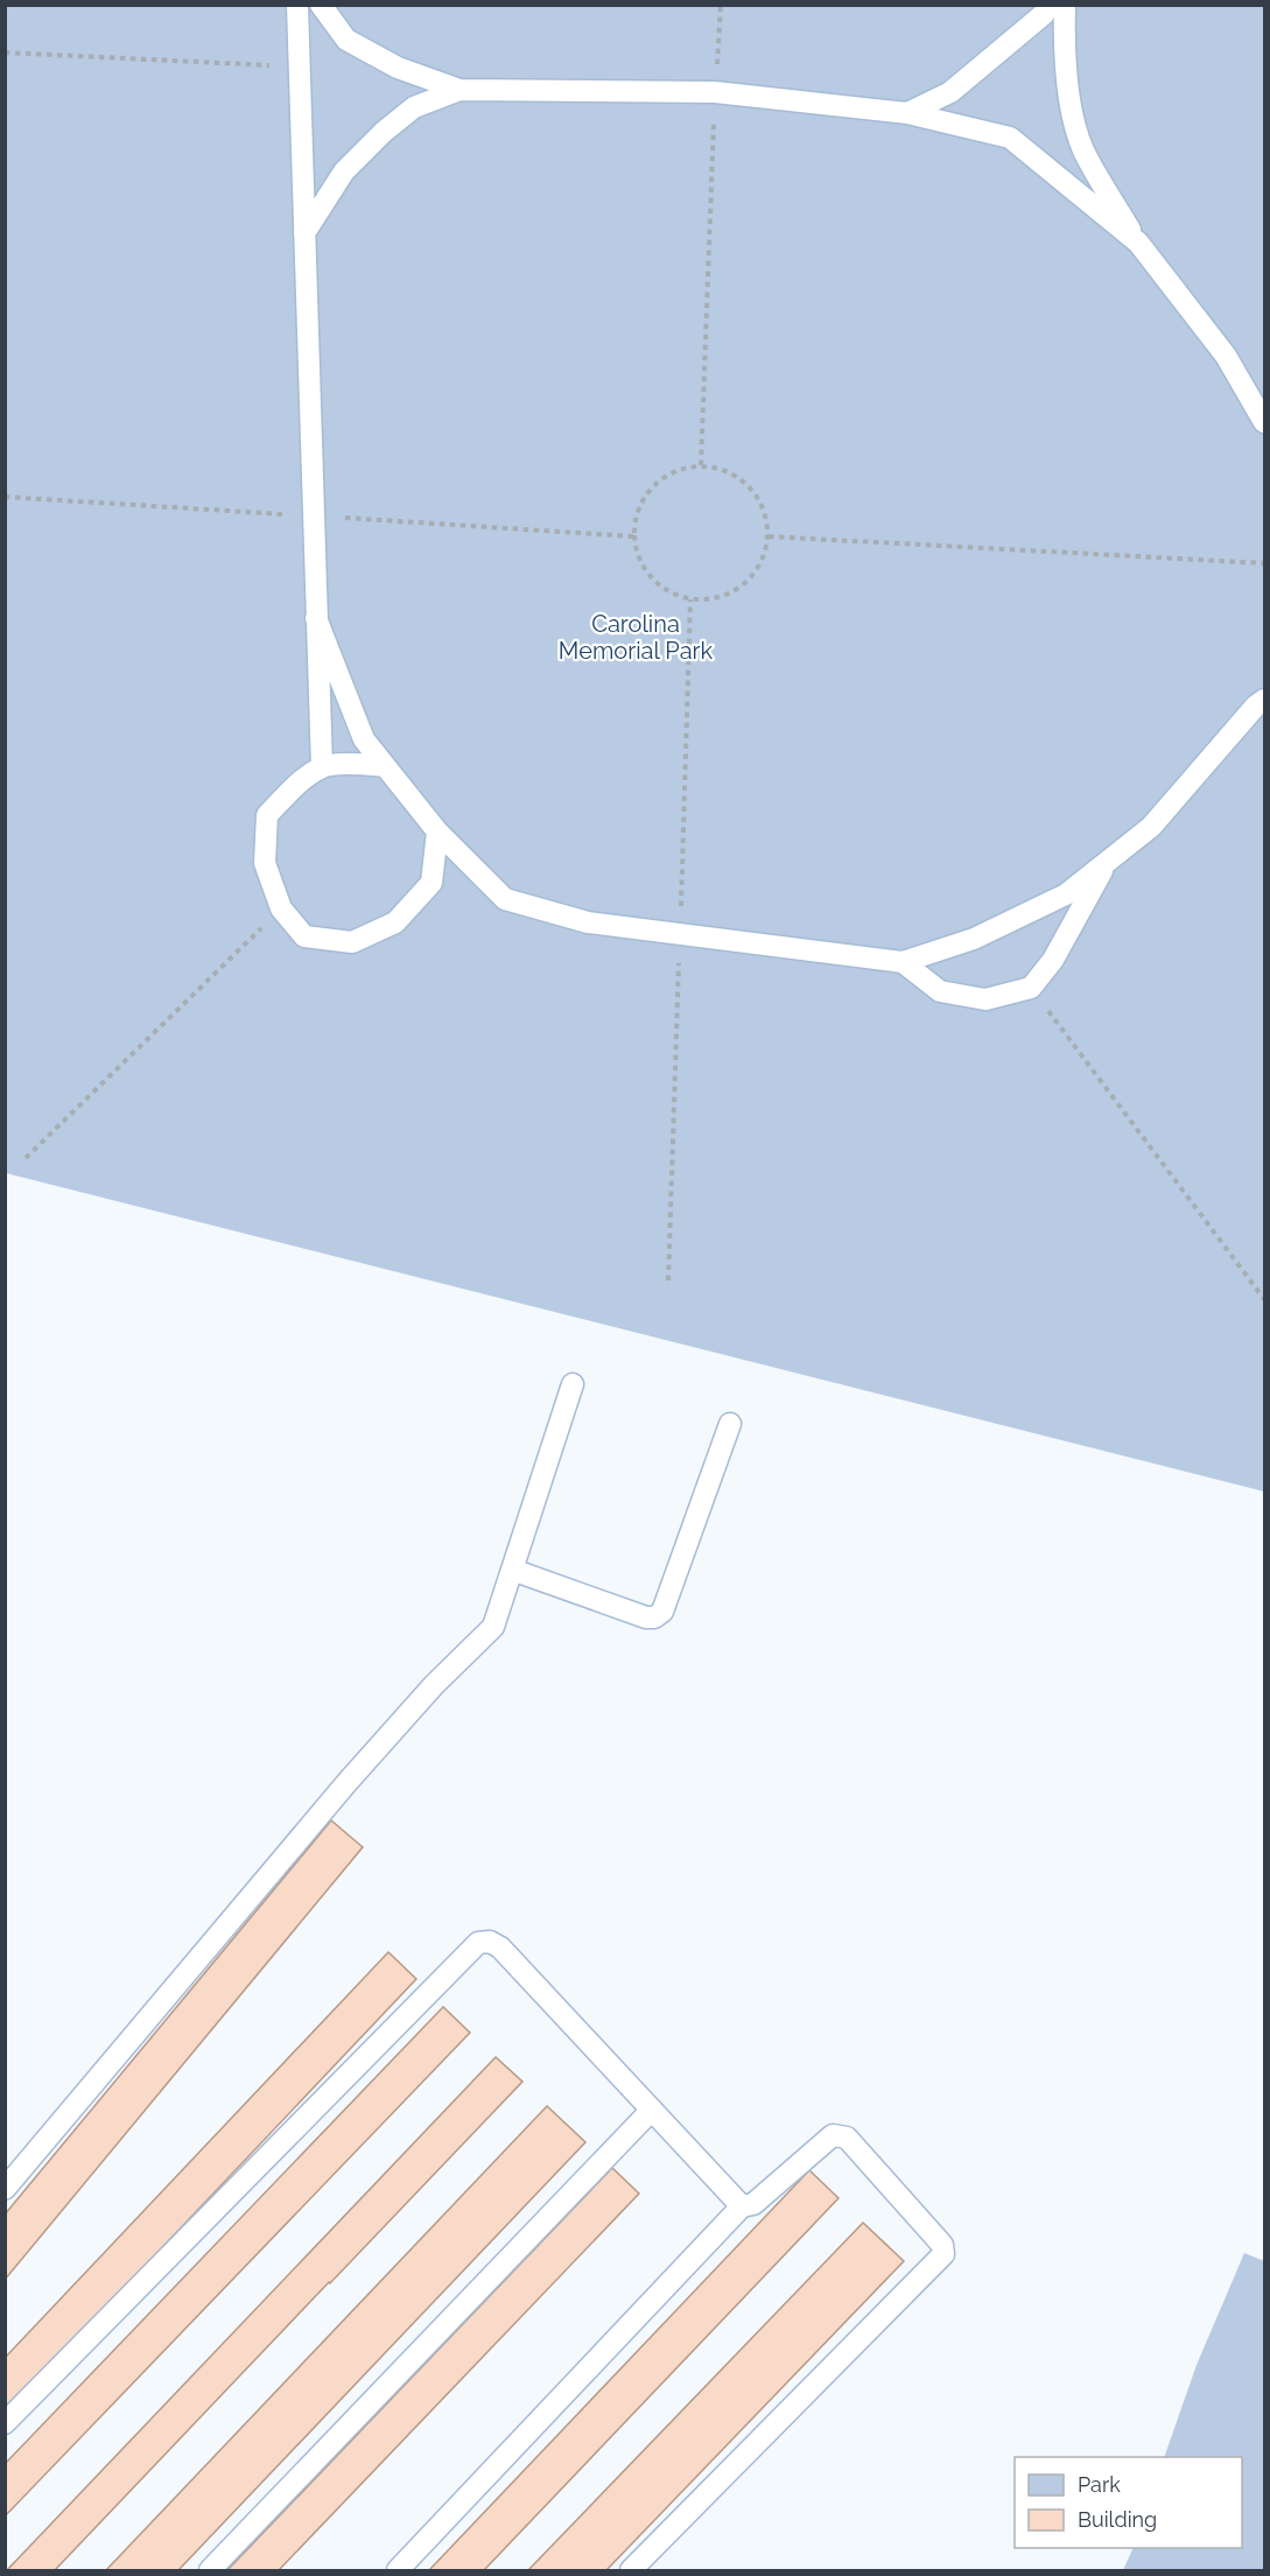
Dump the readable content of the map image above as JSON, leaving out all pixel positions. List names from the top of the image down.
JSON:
{
  "parks": ["Carolina Memorial Park"],
  "legend": ["Park", "Building"]
}
